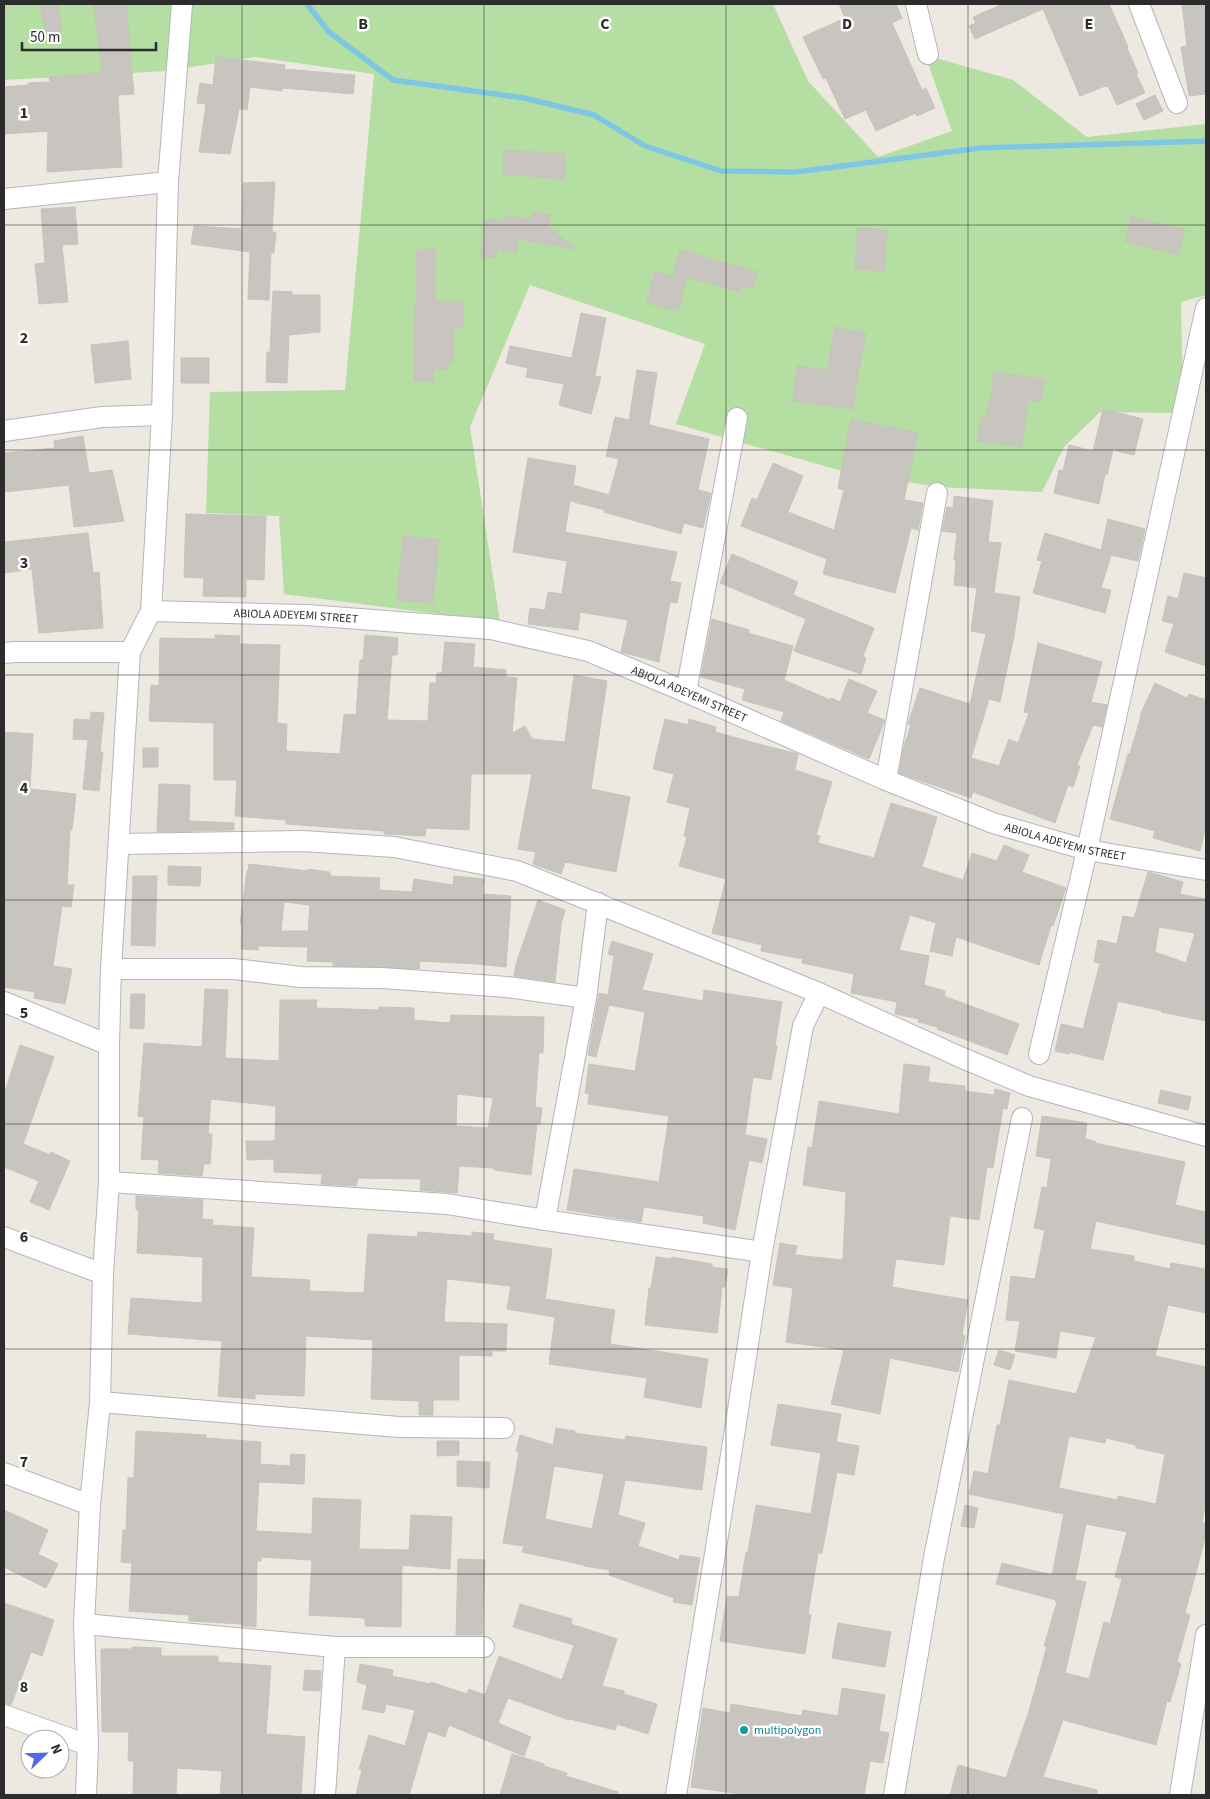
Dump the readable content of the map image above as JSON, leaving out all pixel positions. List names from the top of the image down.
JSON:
{
  "streets": {
    "street": ["ABIOLA ADEYEMI STREET"]
  },
  "places": ["multipolygon"],
  "scale_bar": "50 m",
  "north": "top right",
  "grid": {
    "columns": [
      "B",
      "C",
      "D",
      "E"
    ],
    "rows": [
      "1",
      "2",
      "3",
      "4",
      "5",
      "6",
      "7",
      "8"
    ]
  }
}
